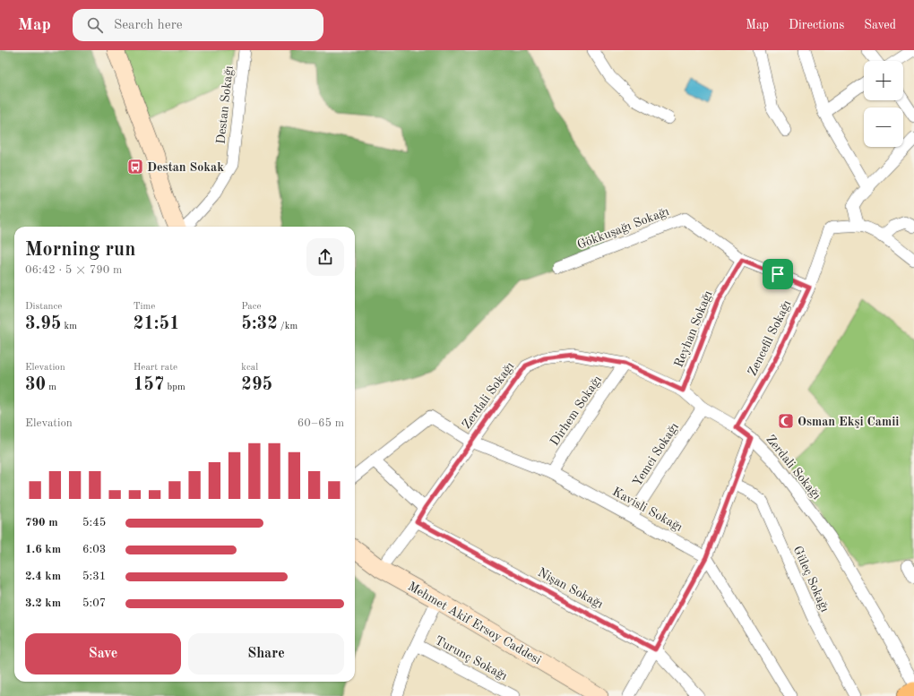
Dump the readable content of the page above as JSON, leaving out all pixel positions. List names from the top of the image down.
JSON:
{
  "streets": {
    "street": [
      "Destan Sokağı",
      "Gökkuşağı Sokağı",
      "Reyhan Sokağı",
      "Zencefil Sokağı",
      "Zerdali Sokağı",
      "Dirhem Sokağı",
      "Yemci Sokağı",
      "Kavisli Sokağı",
      "Güleç Sokağı",
      "Nişan Sokağı",
      "Mehmet Akif Ersoy Caddesi",
      "Turunç Sokağı"
    ]
  },
  "crossings": [
    ["Gökkuşağı Sokağı", "Reyhan Sokağı"],
    ["Gökkuşağı Sokağı", "Zencefil Sokağı"],
    ["Reyhan Sokağı", "Zerdali Sokağı"],
    ["Zencefil Sokağı", "Zerdali Sokağı"],
    ["Zerdali Sokağı", "Dirhem Sokağı"],
    ["Zerdali Sokağı", "Yemci Sokağı"],
    ["Zerdali Sokağı", "Kavisli Sokağı"],
    ["Zerdali Sokağı", "Nişan Sokağı"],
    ["Zerdali Sokağı", "Mehmet Akif Ersoy Caddesi"],
    ["Dirhem Sokağı", "Kavisli Sokağı"],
    ["Yemci Sokağı", "Kavisli Sokağı"]
  ],
  "places": {
    "bus stop": ["Destan Sokak"],
    "mosque": ["Osman Ekşi Camii"]
  },
  "page": {
    "header": "Map",
    "search": "Search here",
    "nav": ["Map", "Directions", "Saved"],
    "map_buttons": ["+", "−"],
    "heading": ["Morning run", "06:42 · 5 × 790 m"],
    "stats": [
      ["Distance", "3.95 km"],
      ["Time", "21:51"],
      ["Pace", "5:32 /km"],
      ["Elevation", "30 m"],
      ["Heart rate", "157 bpm"],
      ["kcal", "295"]
    ],
    "chart": ["Elevation", "60–65 m"],
    "list": [
      {
        "name": "790 m",
        "note": "5:45"
      },
      {
        "name": "1.6 km",
        "note": "6:03"
      },
      {
        "name": "2.4 km",
        "note": "5:31"
      },
      {
        "name": "3.2 km",
        "note": "5:07"
      }
    ],
    "buttons": ["Save", "Share"]
  }
}
